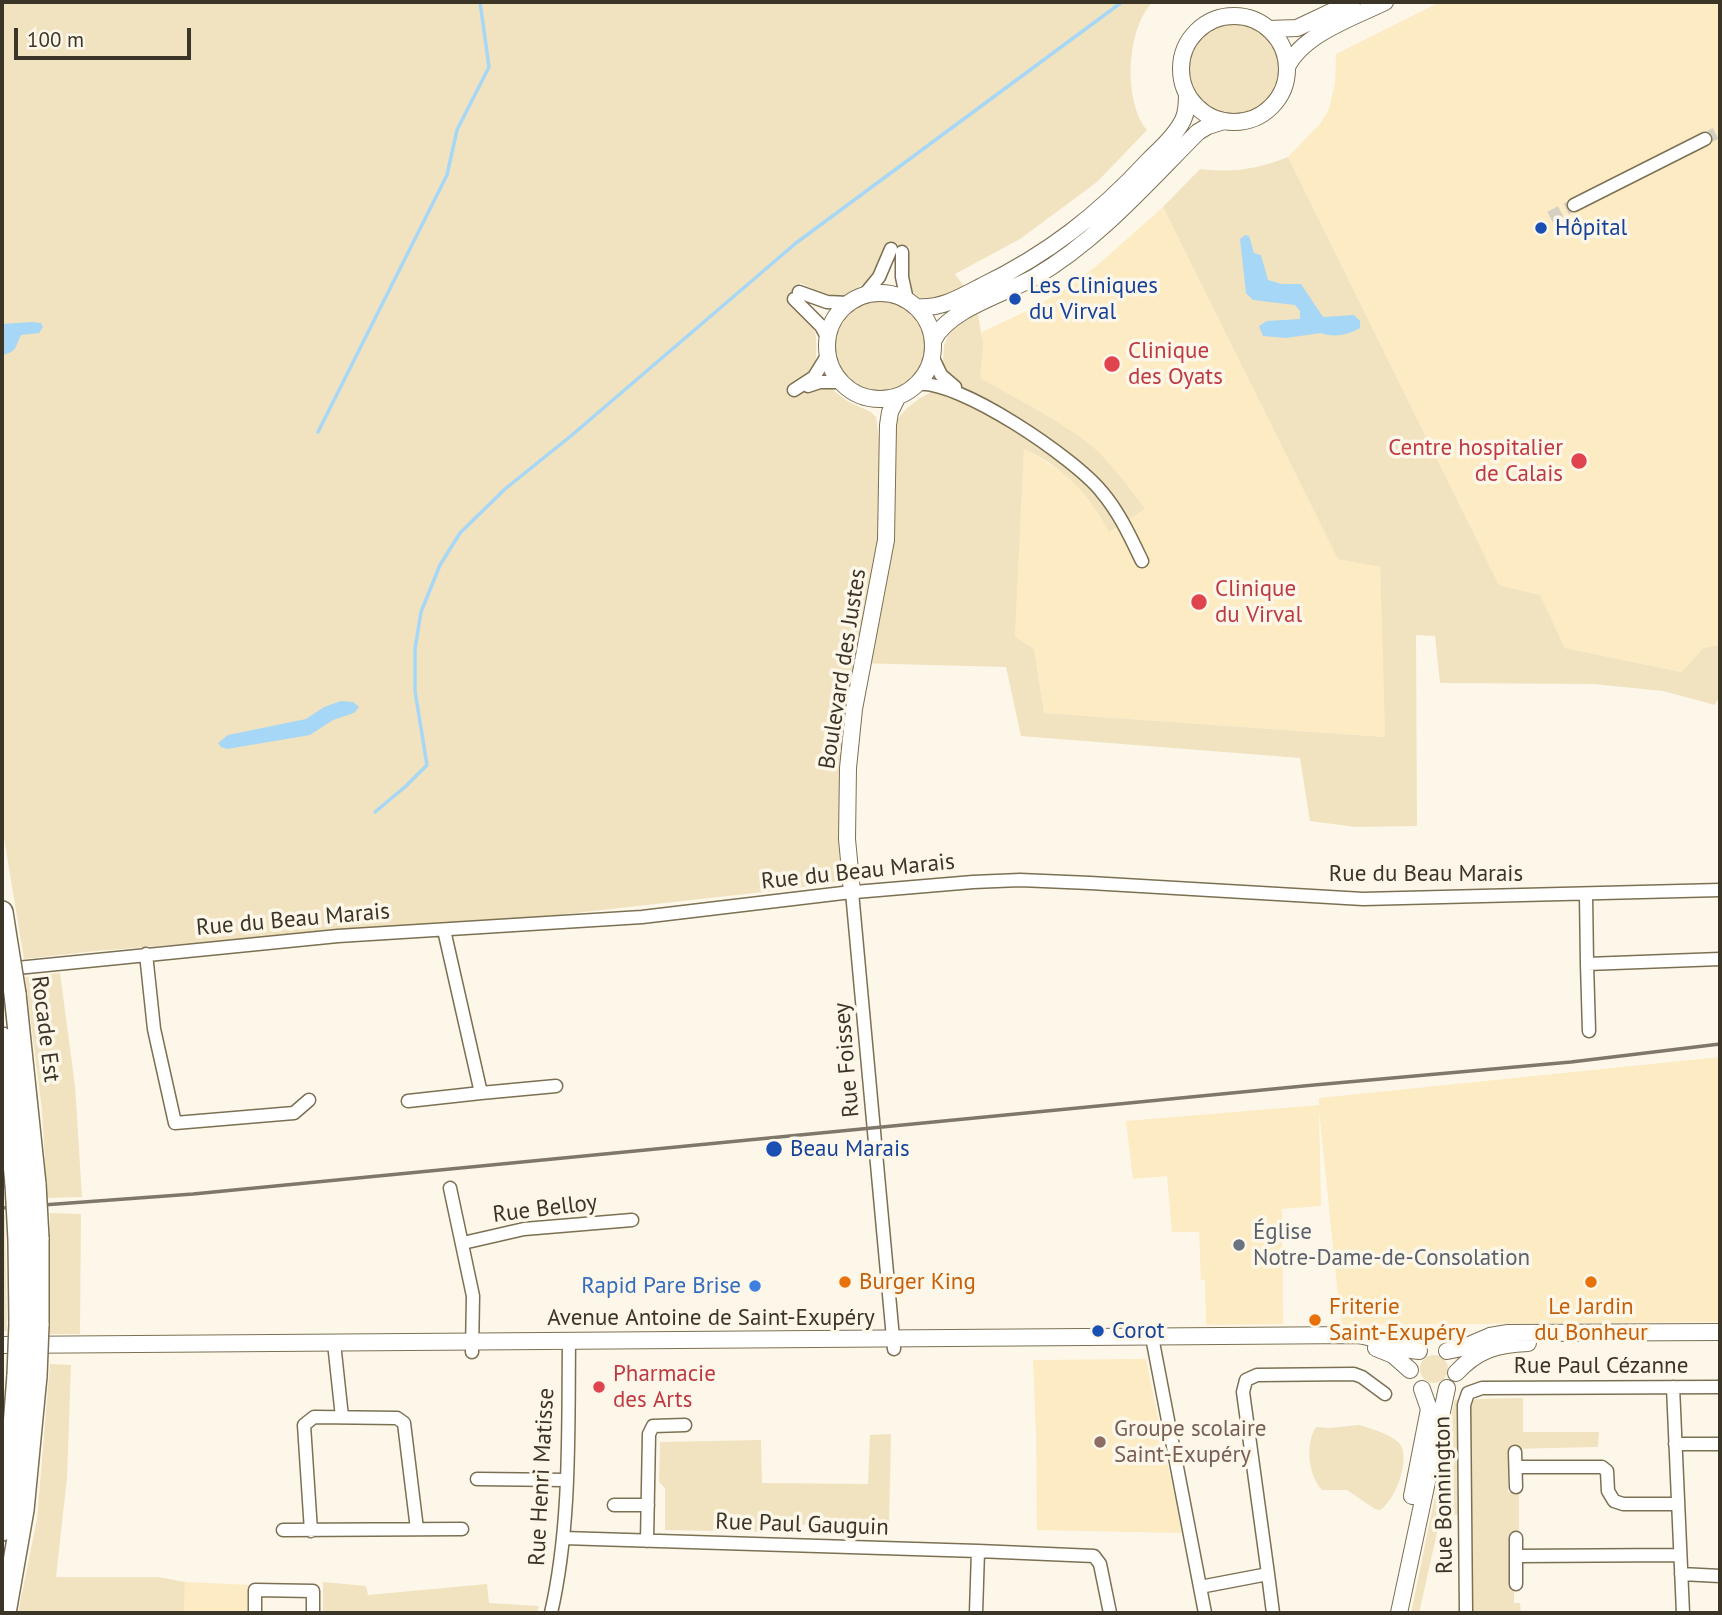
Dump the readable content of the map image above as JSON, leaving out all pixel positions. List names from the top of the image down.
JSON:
{
  "streets": {
    "highway": ["Rocade Est"],
    "main road": ["Boulevard des Justes", "Avenue Antoine de Saint-Exupéry"],
    "street": [
      "Rue du Beau Marais",
      "Rue Foissey",
      "Rue Belloy",
      "Rue Paul Cézanne",
      "Rue Henri Matisse",
      "Rue Bonnington",
      "Rue Paul Gauguin"
    ]
  },
  "crossings": [
    ["Boulevard des Justes", "Rue du Beau Marais"],
    ["Boulevard des Justes", "Rue Foissey"],
    ["Rue du Beau Marais", "Rue Foissey"],
    ["Rue Foissey", "Avenue Antoine de Saint-Exupéry"],
    ["Avenue Antoine de Saint-Exupéry", "Rue Henri Matisse"],
    ["Rue Paul Cézanne", "Rue Bonnington"],
    ["Rue Henri Matisse", "Rue Paul Gauguin"]
  ],
  "places": [
    "Hôpital",
    "Les Cliniques du Virval",
    "Clinique des Oyats",
    "Centre hospitalier de Calais",
    "Clinique du Virval",
    "Beau Marais",
    "Église Notre-Dame-de-Consolation",
    "Burger King",
    "Le Jardin du Bonheur",
    "Rapid Pare Brise",
    "Friterie Saint-Exupéry",
    "Corot",
    "Pharmacie des Arts",
    "Groupe scolaire Saint-Exupéry"
  ],
  "scale_bar": "100 m"
}
